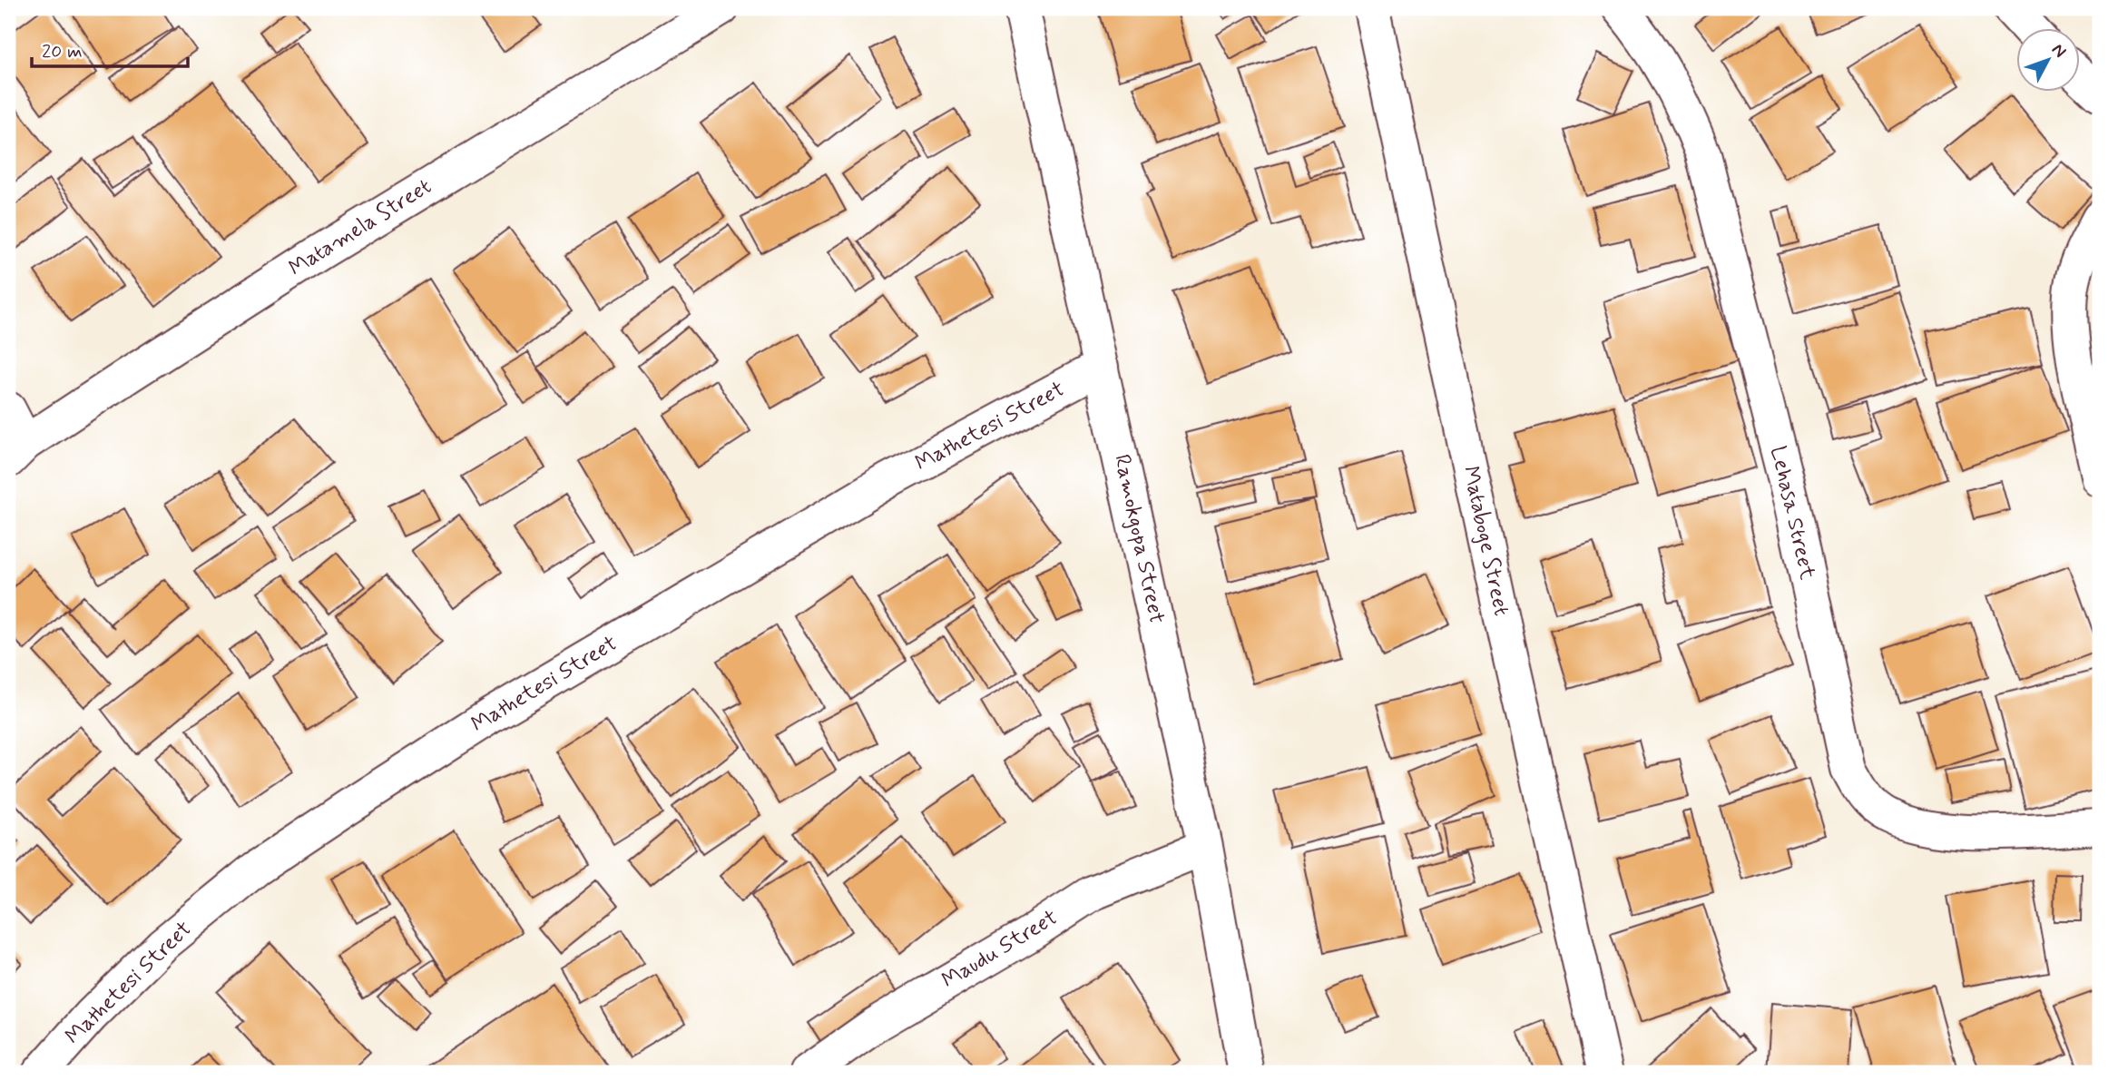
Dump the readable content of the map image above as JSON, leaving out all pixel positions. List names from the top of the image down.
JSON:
{
  "streets": {
    "street": [
      "Matamela Street",
      "Mathetesi Street",
      "Lehasa Street",
      "Ramokgopa Street",
      "Mataboge Street",
      "Maudu Street"
    ]
  },
  "crossings": [
    ["Mathetesi Street", "Ramokgopa Street"],
    ["Ramokgopa Street", "Maudu Street"]
  ],
  "scale_bar": "20 m",
  "north": "top right"
}
